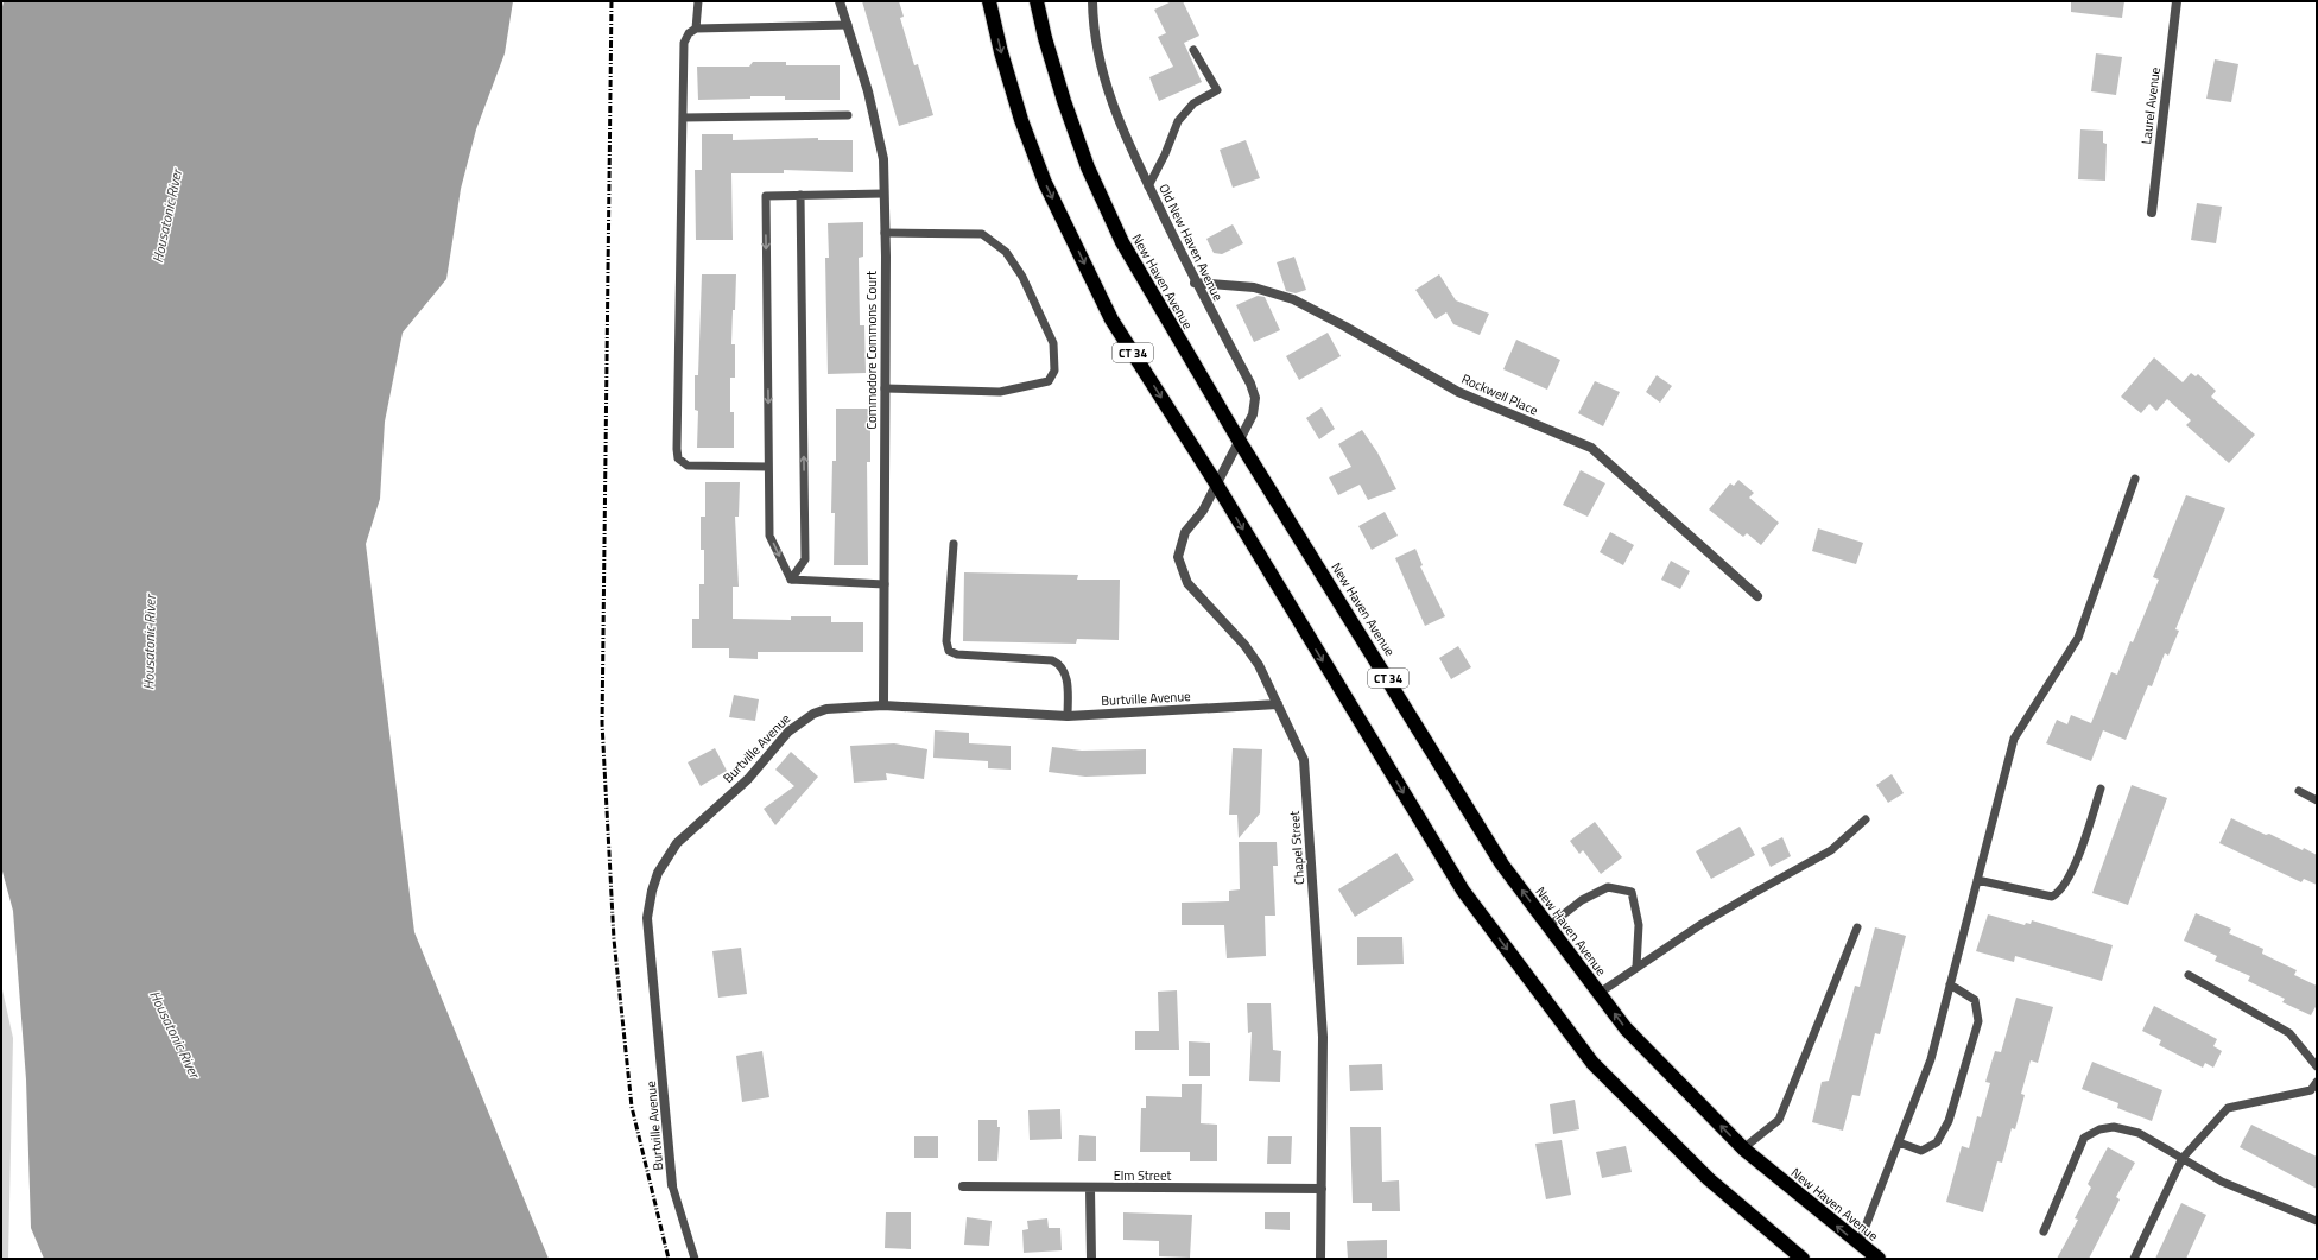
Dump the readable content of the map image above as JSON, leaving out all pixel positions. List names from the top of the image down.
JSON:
{
  "streets": {
    "highway": ["New Haven Avenue", "CT 34"],
    "street": [
      "Laurel Avenue",
      "Old New Haven Avenue",
      "Commodore Commons Court",
      "Rockwell Place",
      "Burtville Avenue",
      "Chapel Street",
      "Elm Street"
    ]
  },
  "crossings": [
    ["Old New Haven Avenue", "New Haven Avenue"],
    ["Old New Haven Avenue", "CT 34"],
    ["Old New Haven Avenue", "Rockwell Place"],
    ["Old New Haven Avenue", "Chapel Street"],
    ["Commodore Commons Court", "Burtville Avenue"],
    ["CT 34", "Chapel Street"],
    ["Burtville Avenue", "Chapel Street"],
    ["Chapel Street", "Elm Street"]
  ],
  "water": ["Housatonic River"]
}
